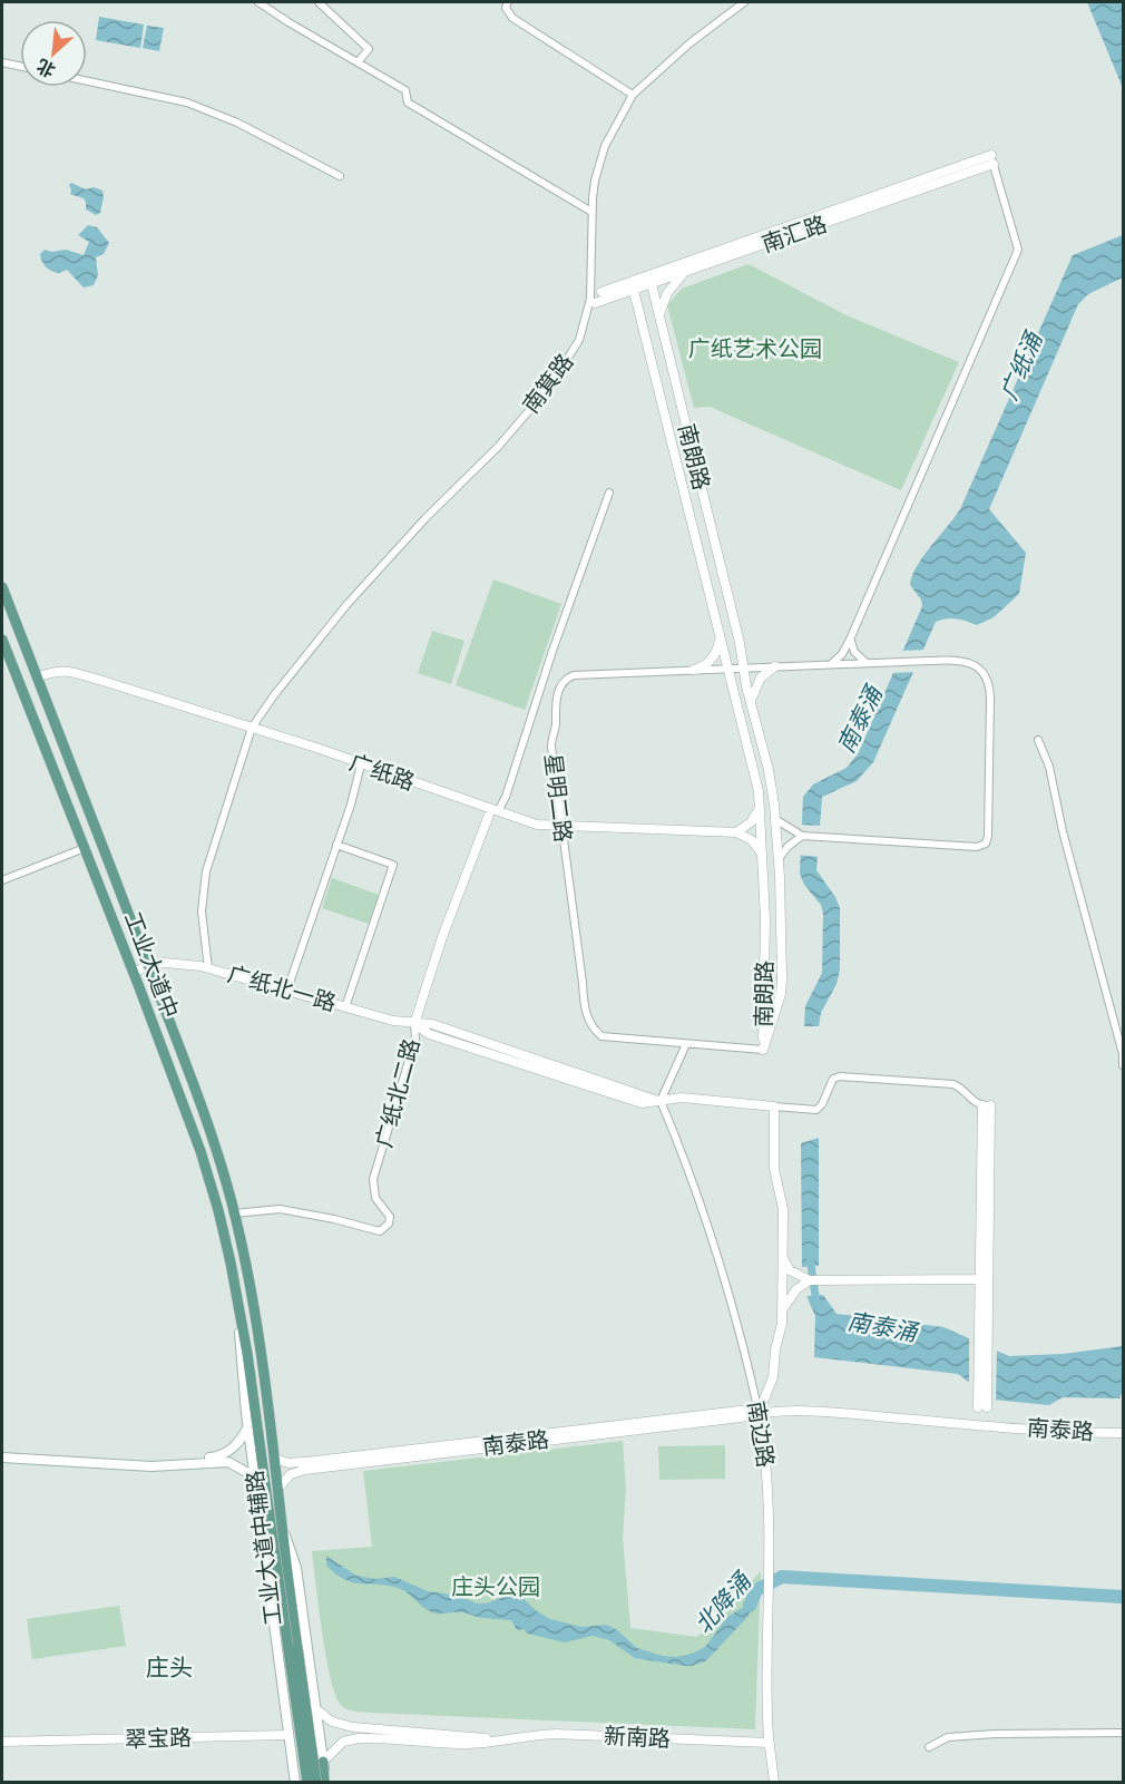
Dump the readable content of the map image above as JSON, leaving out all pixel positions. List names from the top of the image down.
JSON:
{
  "streets": {
    "main road": ["工业大道中", "工业大道中辅路"],
    "street": [
      "南汇路",
      "南箕路",
      "南朗路",
      "广纸路",
      "星明二路",
      "广纸北一路",
      "广纸北二路",
      "南泰路",
      "南边路",
      "新南路",
      "翠宝路"
    ]
  },
  "crossings": [
    ["南汇路", "南朗路"],
    ["南箕路", "广纸路"],
    ["南箕路", "广纸北一路"],
    ["南朗路", "星明二路"],
    ["广纸路", "星明二路"],
    ["广纸路", "广纸北二路"],
    ["工业大道中", "广纸北一路"],
    ["工业大道中", "工业大道中辅路"],
    ["广纸北一路", "广纸北二路"],
    ["广纸北一路", "南边路"],
    ["南泰路", "南边路"],
    ["南边路", "新南路"],
    ["工业大道中辅路", "新南路"],
    ["工业大道中辅路", "翠宝路"]
  ],
  "districts": ["庄头"],
  "water": ["广纸涌", "南泰涌", "北降涌"],
  "parks": ["广纸艺术公园", "庄头公园"],
  "north": "bottom left"
}
